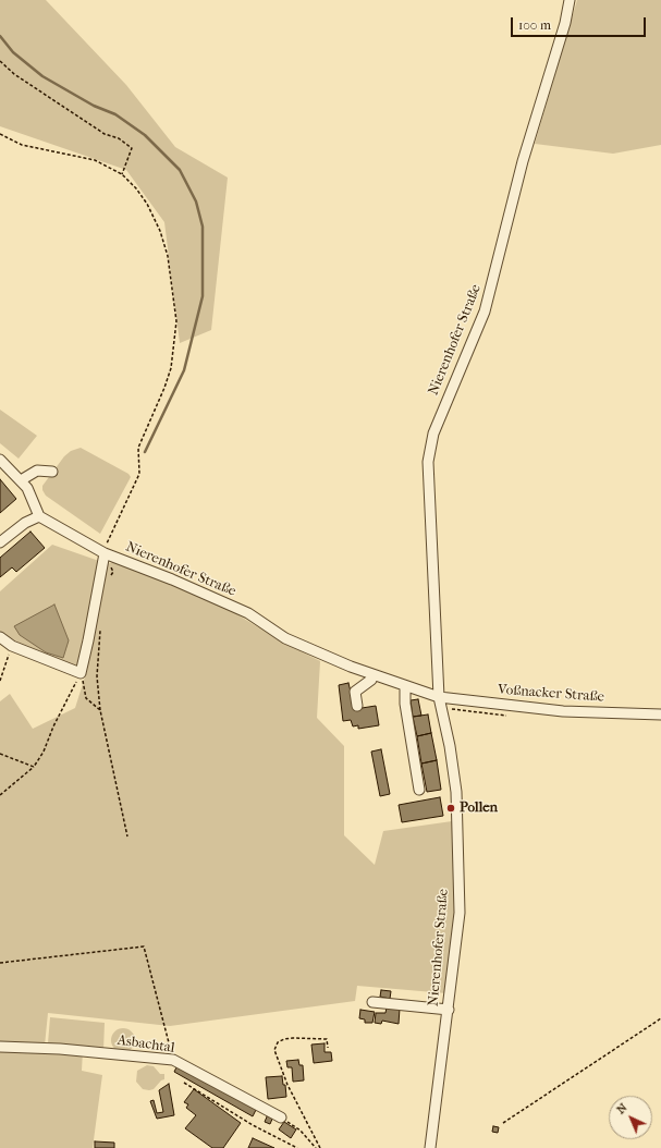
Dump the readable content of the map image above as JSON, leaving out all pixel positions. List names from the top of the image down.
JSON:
{
  "streets": {
    "street": ["Nierenhofer Straße", "Voßnacker Straße", "Asbachtal"]
  },
  "crossings": [
    ["Nierenhofer Straße", "Voßnacker Straße"]
  ],
  "places": ["Pollen"],
  "scale_bar": "100 m",
  "north": "top left"
}
